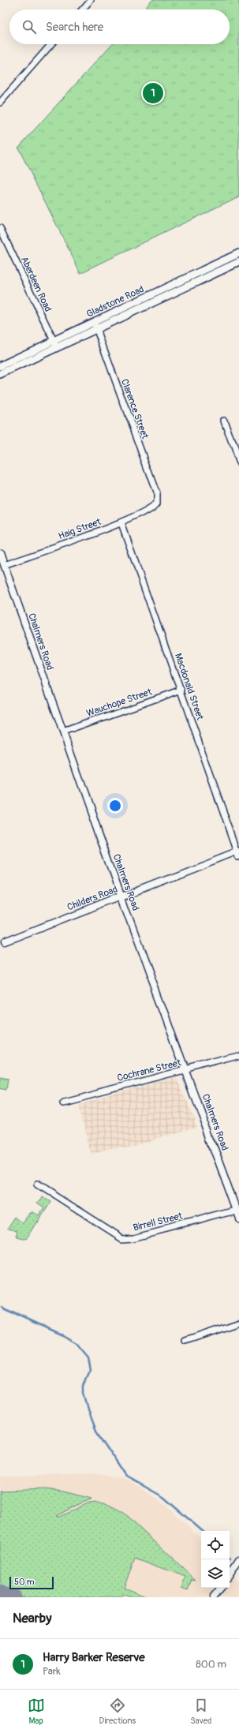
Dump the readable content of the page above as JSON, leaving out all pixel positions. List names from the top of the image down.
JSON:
{
  "streets": {
    "main road": ["Gladstone Road"],
    "street": [
      "Aberdeen Road",
      "Clarence Street",
      "Haig Street",
      "Chalmers Road",
      "Macdonald Street",
      "Wauchope Street",
      "Childers Road",
      "Cochrane Street",
      "Birrell Street"
    ]
  },
  "crossings": [
    ["Aberdeen Road", "Gladstone Road"],
    ["Gladstone Road", "Clarence Street"],
    ["Clarence Street", "Haig Street"],
    ["Haig Street", "Chalmers Road"],
    ["Haig Street", "Macdonald Street"],
    ["Chalmers Road", "Wauchope Street"],
    ["Chalmers Road", "Childers Road"],
    ["Chalmers Road", "Cochrane Street"],
    ["Chalmers Road", "Birrell Street"],
    ["Macdonald Street", "Wauchope Street"],
    ["Macdonald Street", "Childers Road"]
  ],
  "scale_bar": "50 m",
  "page": {
    "search": "Search here",
    "pins": "1",
    "scale": "50 m",
    "heading": "Nearby",
    "list": [
      {
        "mark": "1",
        "name": "Harry Barker Reserve",
        "note": "Park",
        "value": "800 m"
      }
    ],
    "nav": ["Map", "Directions", "Saved"]
  }
}
